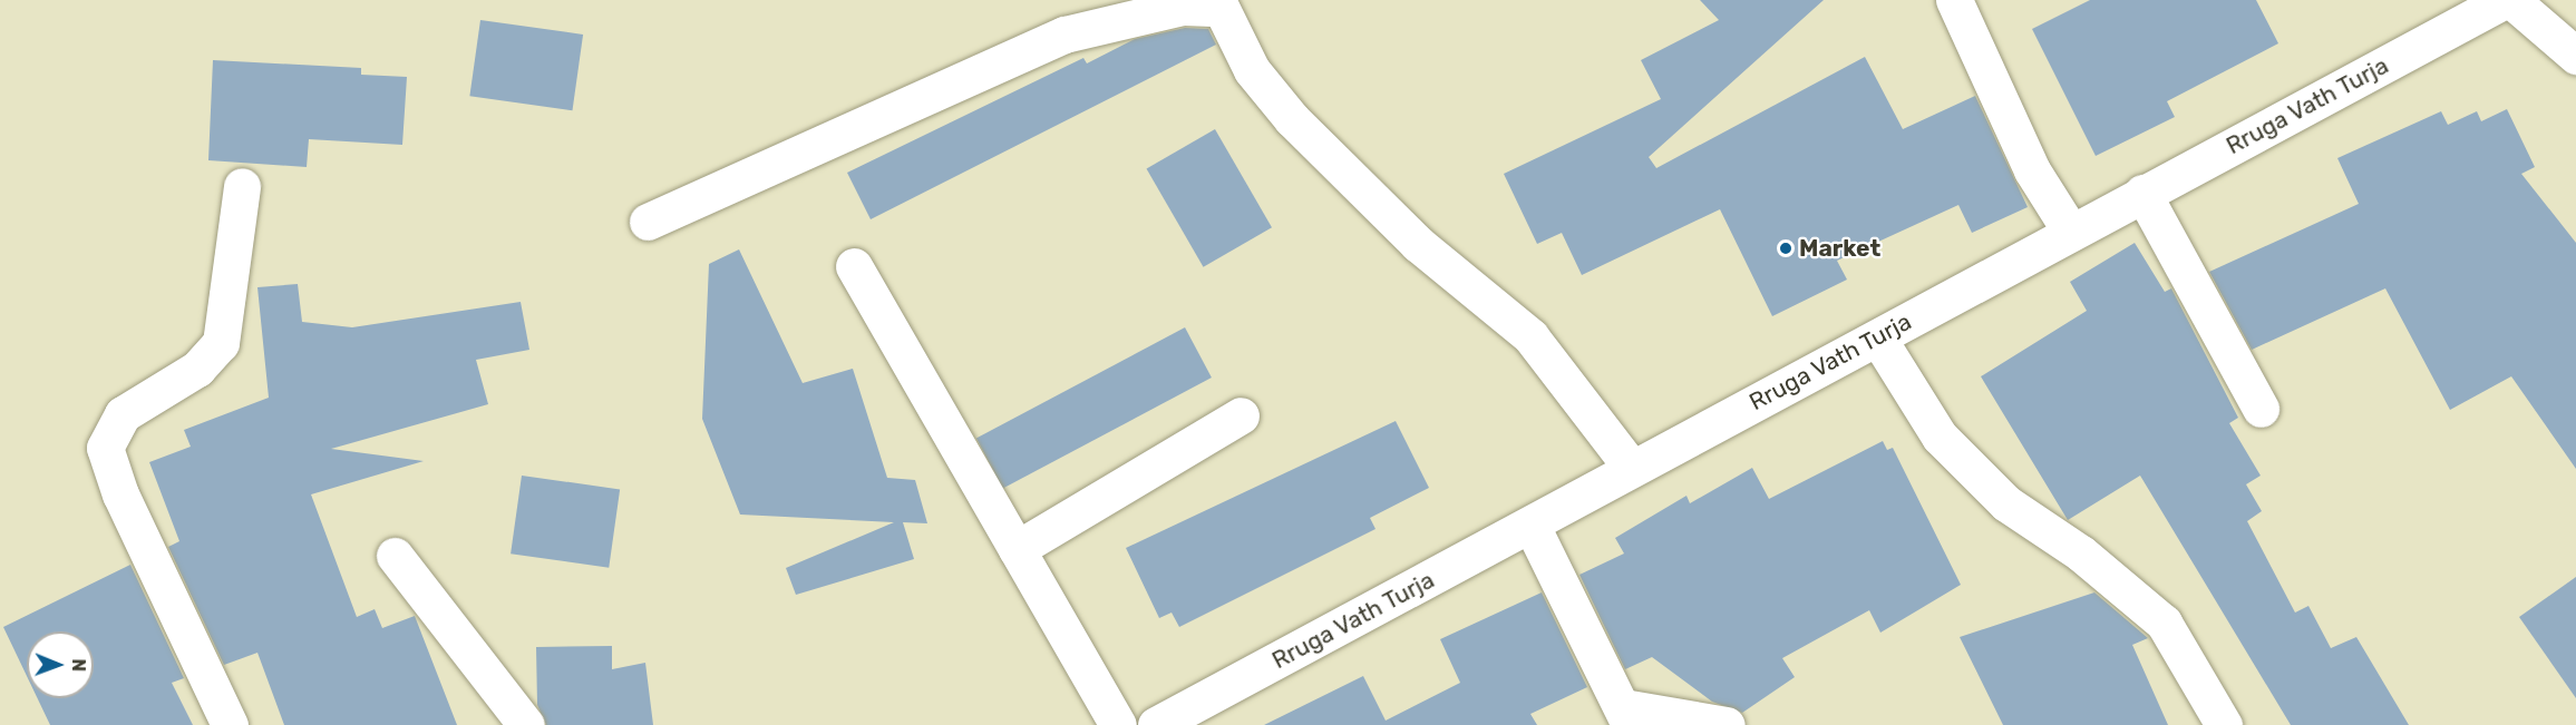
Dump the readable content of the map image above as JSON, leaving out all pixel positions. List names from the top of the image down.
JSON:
{
  "streets": {
    "street": ["Rruga Vath Turja"]
  },
  "places": ["Market"],
  "north": "right"
}
